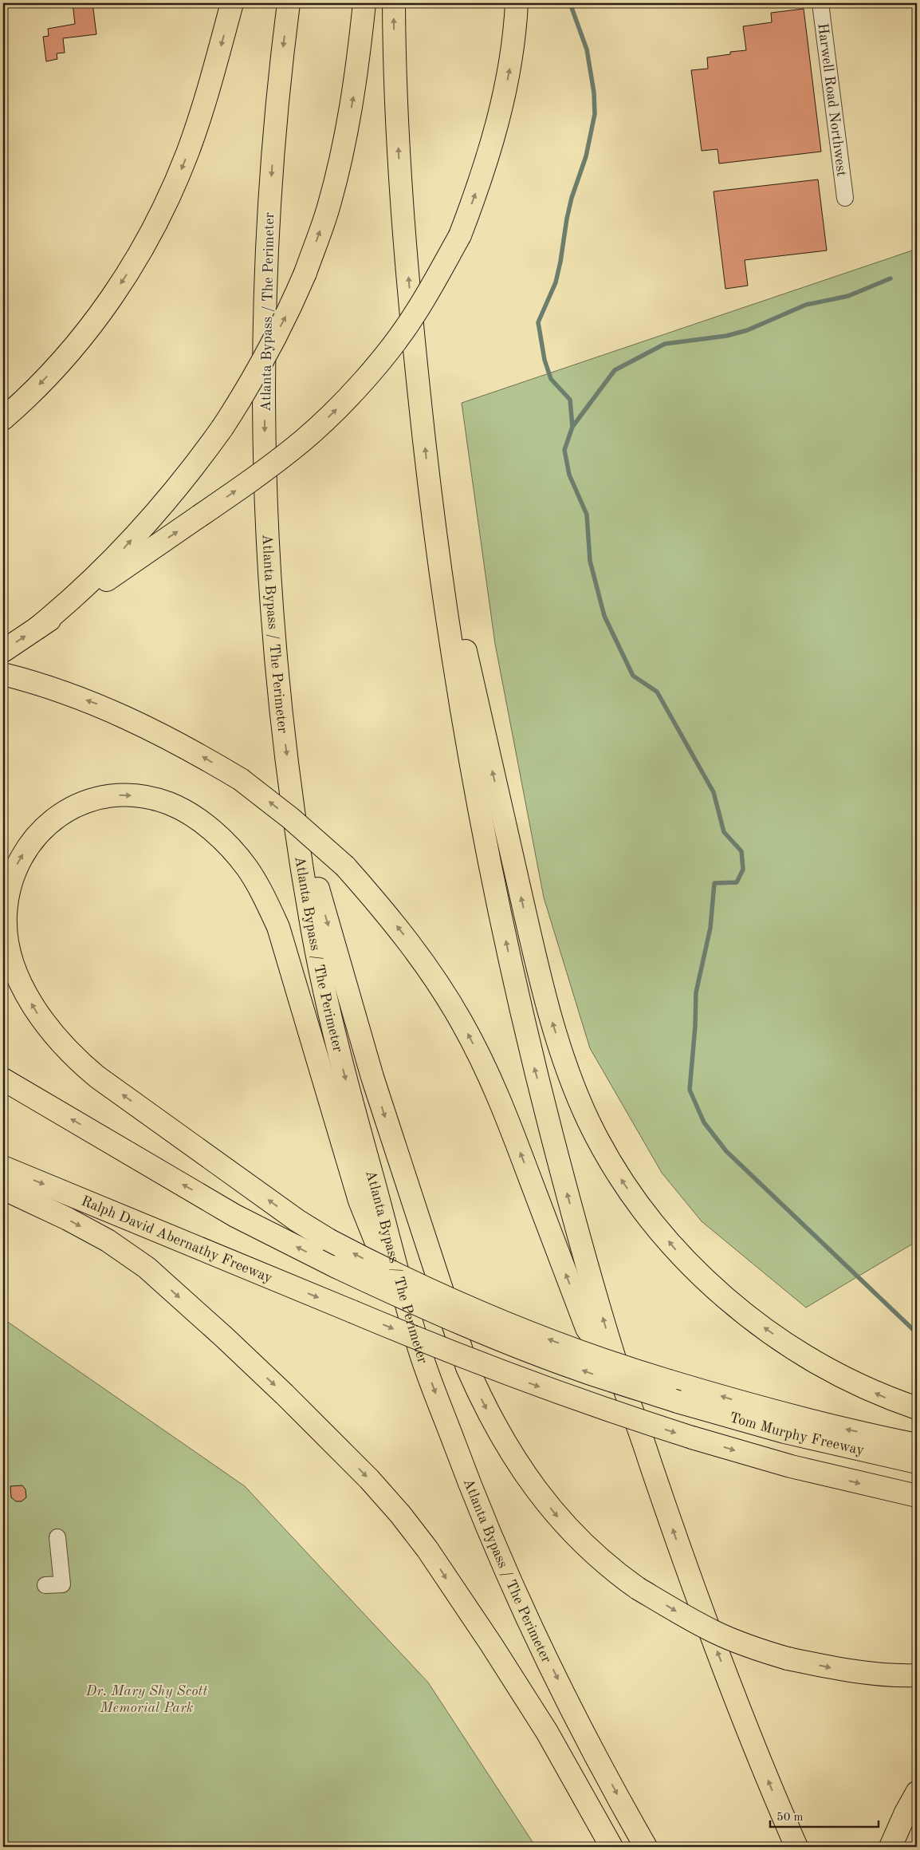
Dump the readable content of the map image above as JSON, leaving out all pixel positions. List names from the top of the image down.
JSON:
{
  "streets": {
    "highway": ["Atlanta Bypass / The Perimeter", "Ralph David Abernathy Freeway", "Tom Murphy Freeway"],
    "street": ["Harwell Road Northwest"]
  },
  "one_way": ["Ralph David Abernathy Freeway", "Tom Murphy Freeway"],
  "parks": ["Dr. Mary Shy Scott Memorial Park"],
  "scale_bar": "50 m"
}
